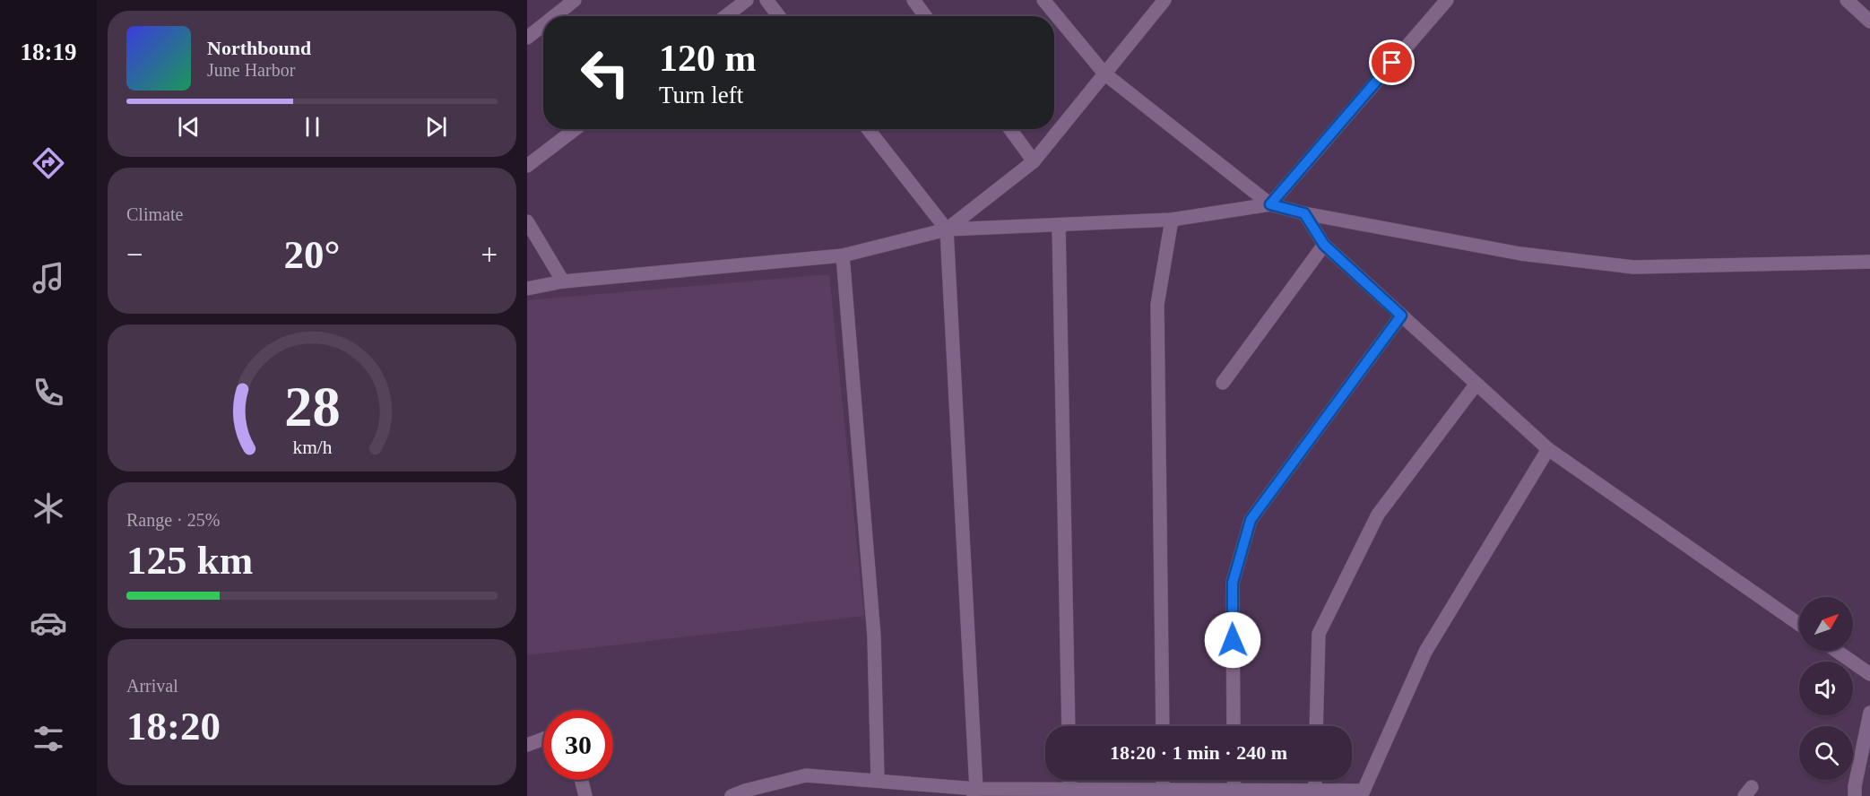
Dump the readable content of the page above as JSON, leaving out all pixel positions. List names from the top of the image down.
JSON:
{
  "north": "top right",
  "page": {
    "tabs": "18:19",
    "turn": ["120 m", "Turn left"],
    "song": ["Northbound", "June Harbor"],
    "tile": [
      "Climate",
      ["Range · 25%", "125 km"],
      ["Arrival", "18:20"]
    ],
    "heat": ["−", "20°", "+"],
    "limit": "30",
    "trip": "18:20 · 1 min · 240 m",
    "gauge": ["28", "km/h"]
  }
}
